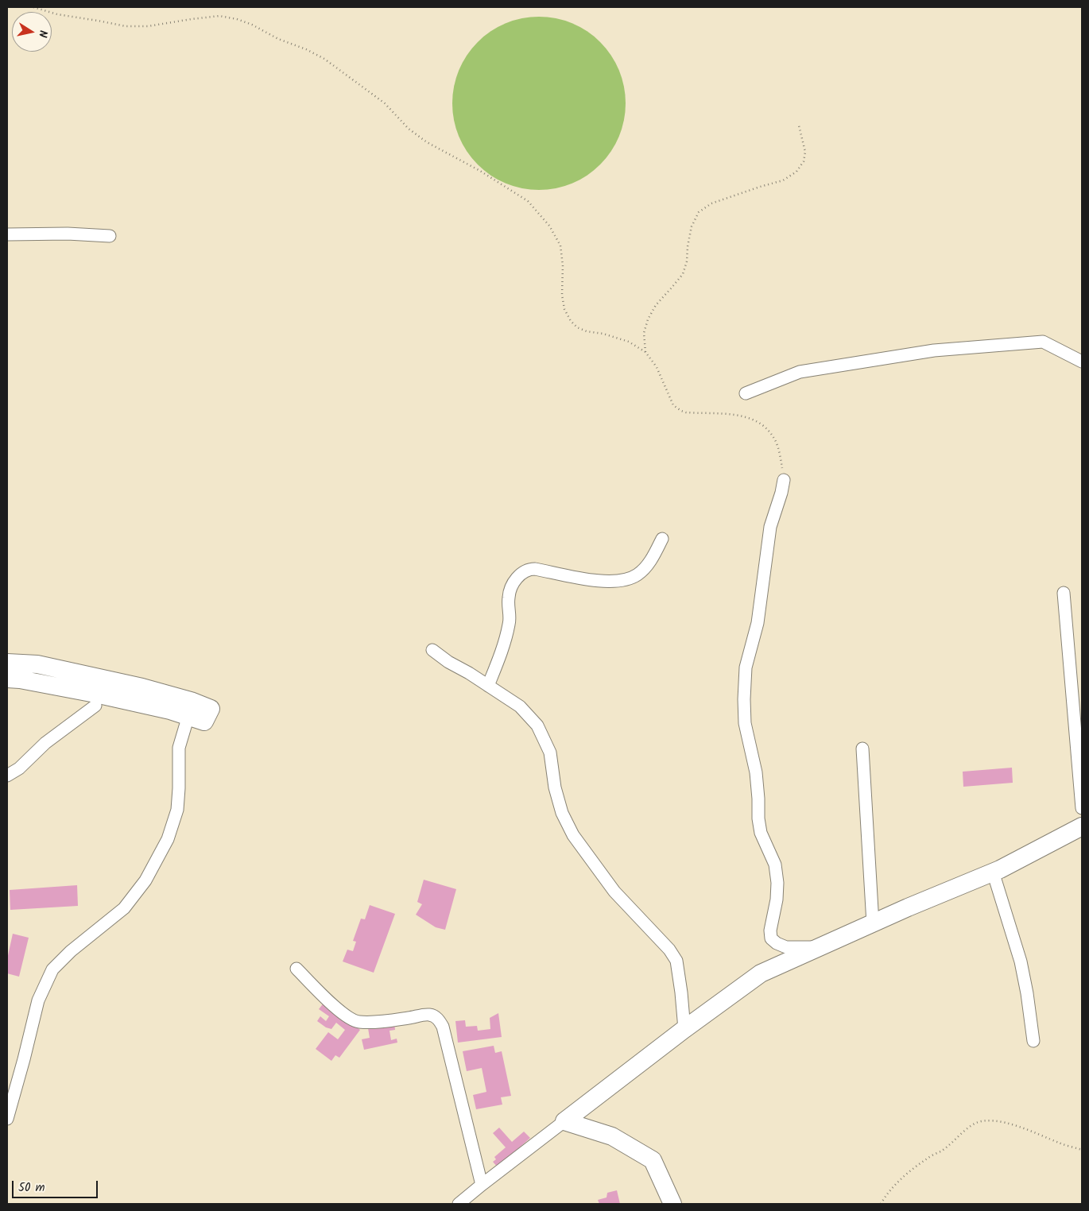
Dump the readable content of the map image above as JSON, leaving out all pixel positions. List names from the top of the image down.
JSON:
{
  "scale_bar": "50 m",
  "north": "right"
}
